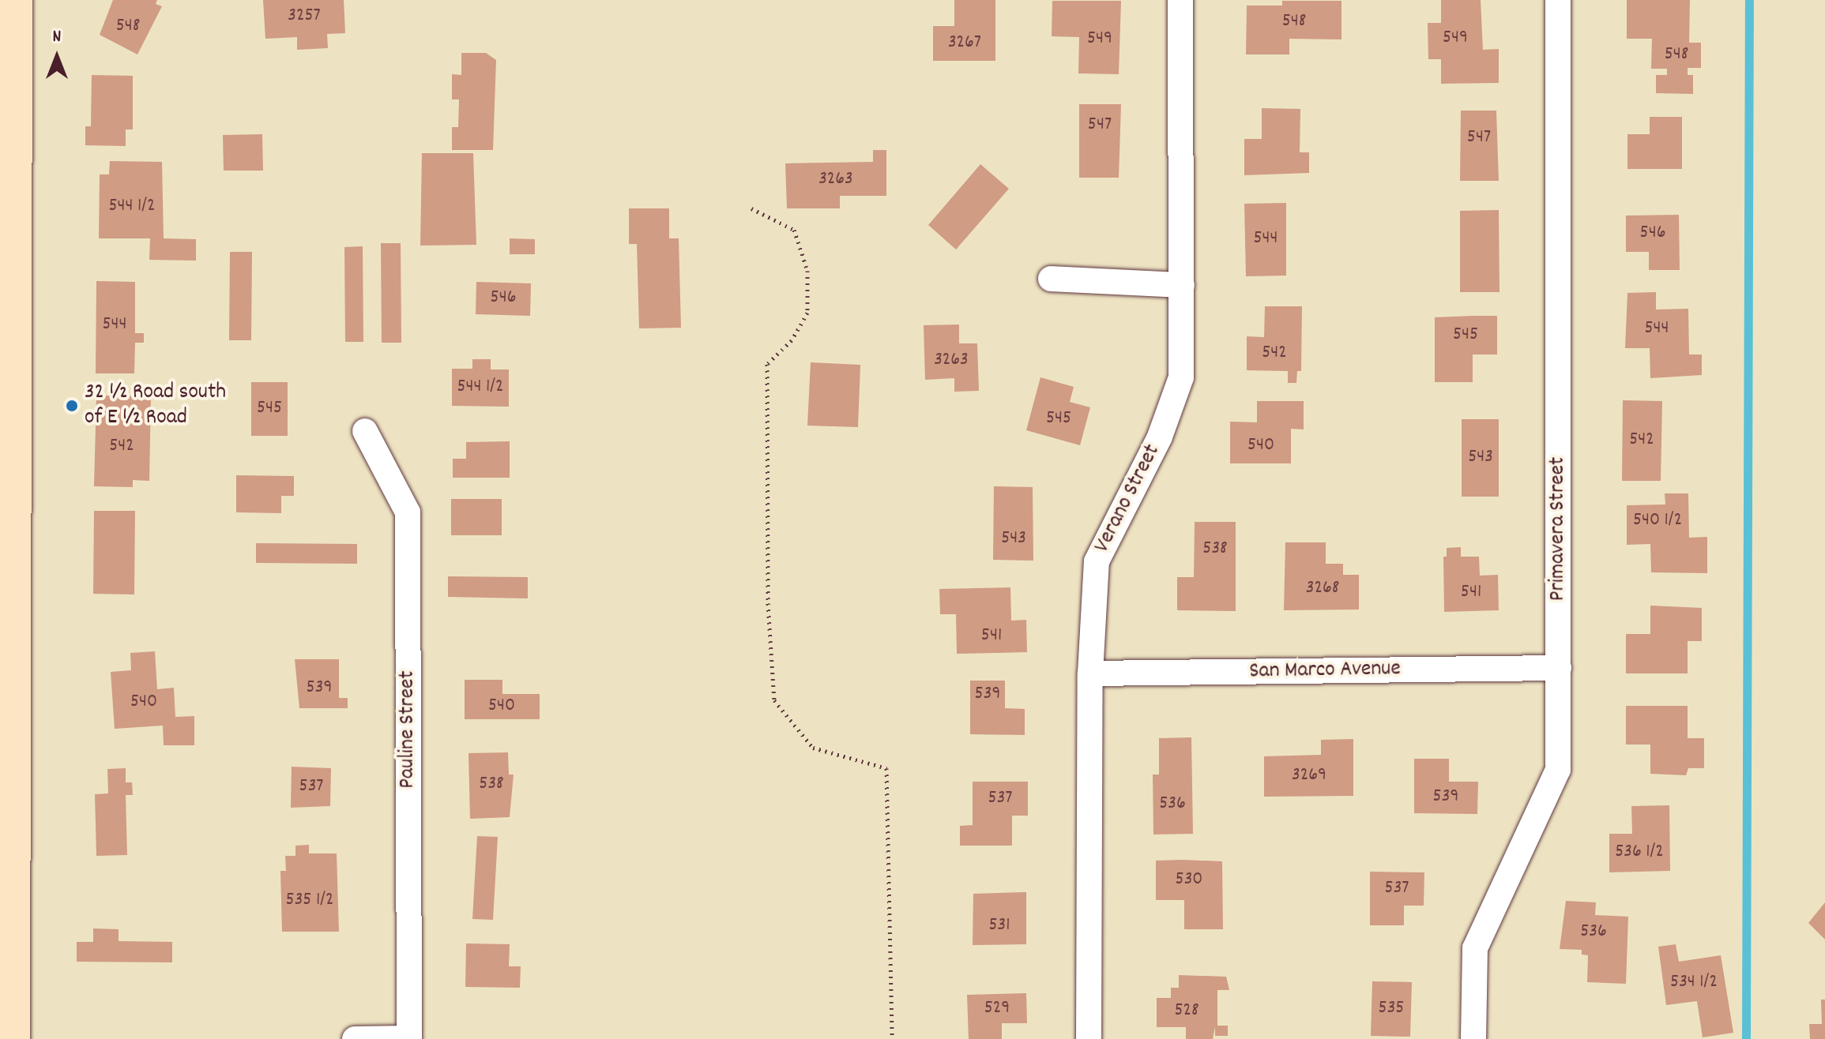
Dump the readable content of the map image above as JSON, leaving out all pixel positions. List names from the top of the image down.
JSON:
{
  "streets": {
    "street": [
      "Verano Street",
      "Primavera Street",
      "San Marco Avenue",
      "Pauline Street"
    ]
  },
  "crossings": [
    ["Verano Street", "San Marco Avenue"],
    ["Primavera Street", "San Marco Avenue"]
  ],
  "places": ["32 ½ Road south of E ½ Road"],
  "house_numbers": [
    "3257",
    "548",
    "548",
    "549",
    "549",
    "3267",
    "548",
    "547",
    "547",
    "3263",
    "544 1/2",
    "546",
    "544",
    "546",
    "544",
    "544",
    "545",
    "542",
    "3263",
    "544 1/2",
    "545",
    "545",
    "542",
    "540",
    "542",
    "543",
    "540 1/2",
    "543",
    "538",
    "3268",
    "541",
    "541",
    "539",
    "539",
    "540",
    "540",
    "3269",
    "538",
    "537",
    "539",
    "537",
    "536",
    "536 1/2",
    "530",
    "537",
    "535 1/2",
    "531",
    "536",
    "534 1/2",
    "529",
    "535",
    "528"
  ],
  "north": "top"
}
